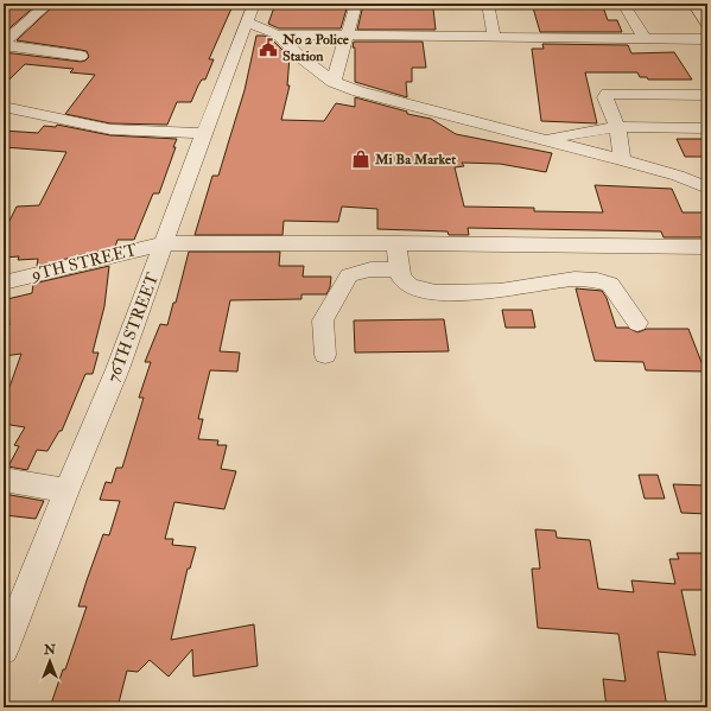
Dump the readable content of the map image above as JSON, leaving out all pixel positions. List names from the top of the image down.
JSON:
{
  "streets": {
    "street": ["9TH STREET", "76TH STREET"]
  },
  "crossings": [
    ["9TH STREET", "76TH STREET"]
  ],
  "places": {
    "public building": ["No 2 Police Station"],
    "shop": ["Mi Ba Market"]
  },
  "north": "top"
}
